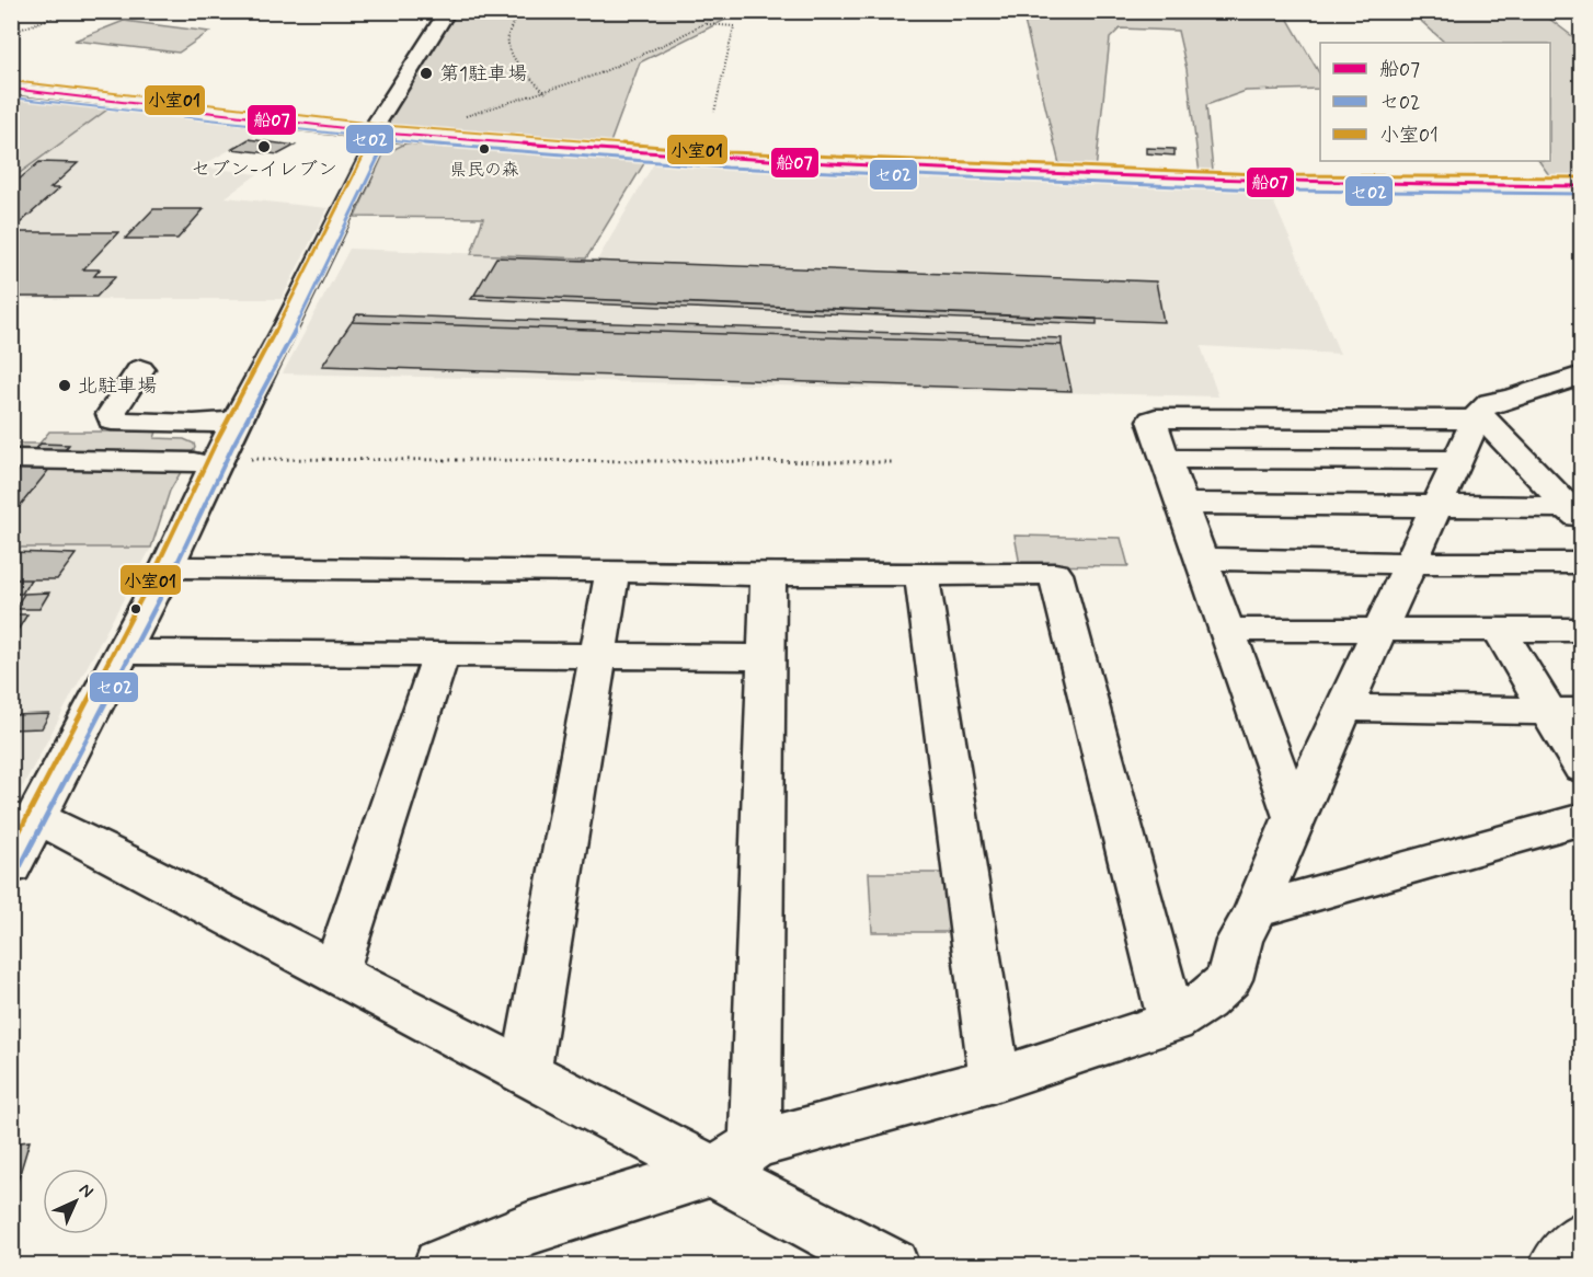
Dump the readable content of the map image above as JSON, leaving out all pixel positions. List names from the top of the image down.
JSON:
{
  "places": [
    "第1駐車場",
    "セブン-イレブン",
    "県民の森",
    "北駐車場"
  ],
  "lines": ["transit line 小室01", "transit line 船07", "transit line セ02"],
  "legend": ["船07", "セ02", "小室01"],
  "north": "top right"
}
